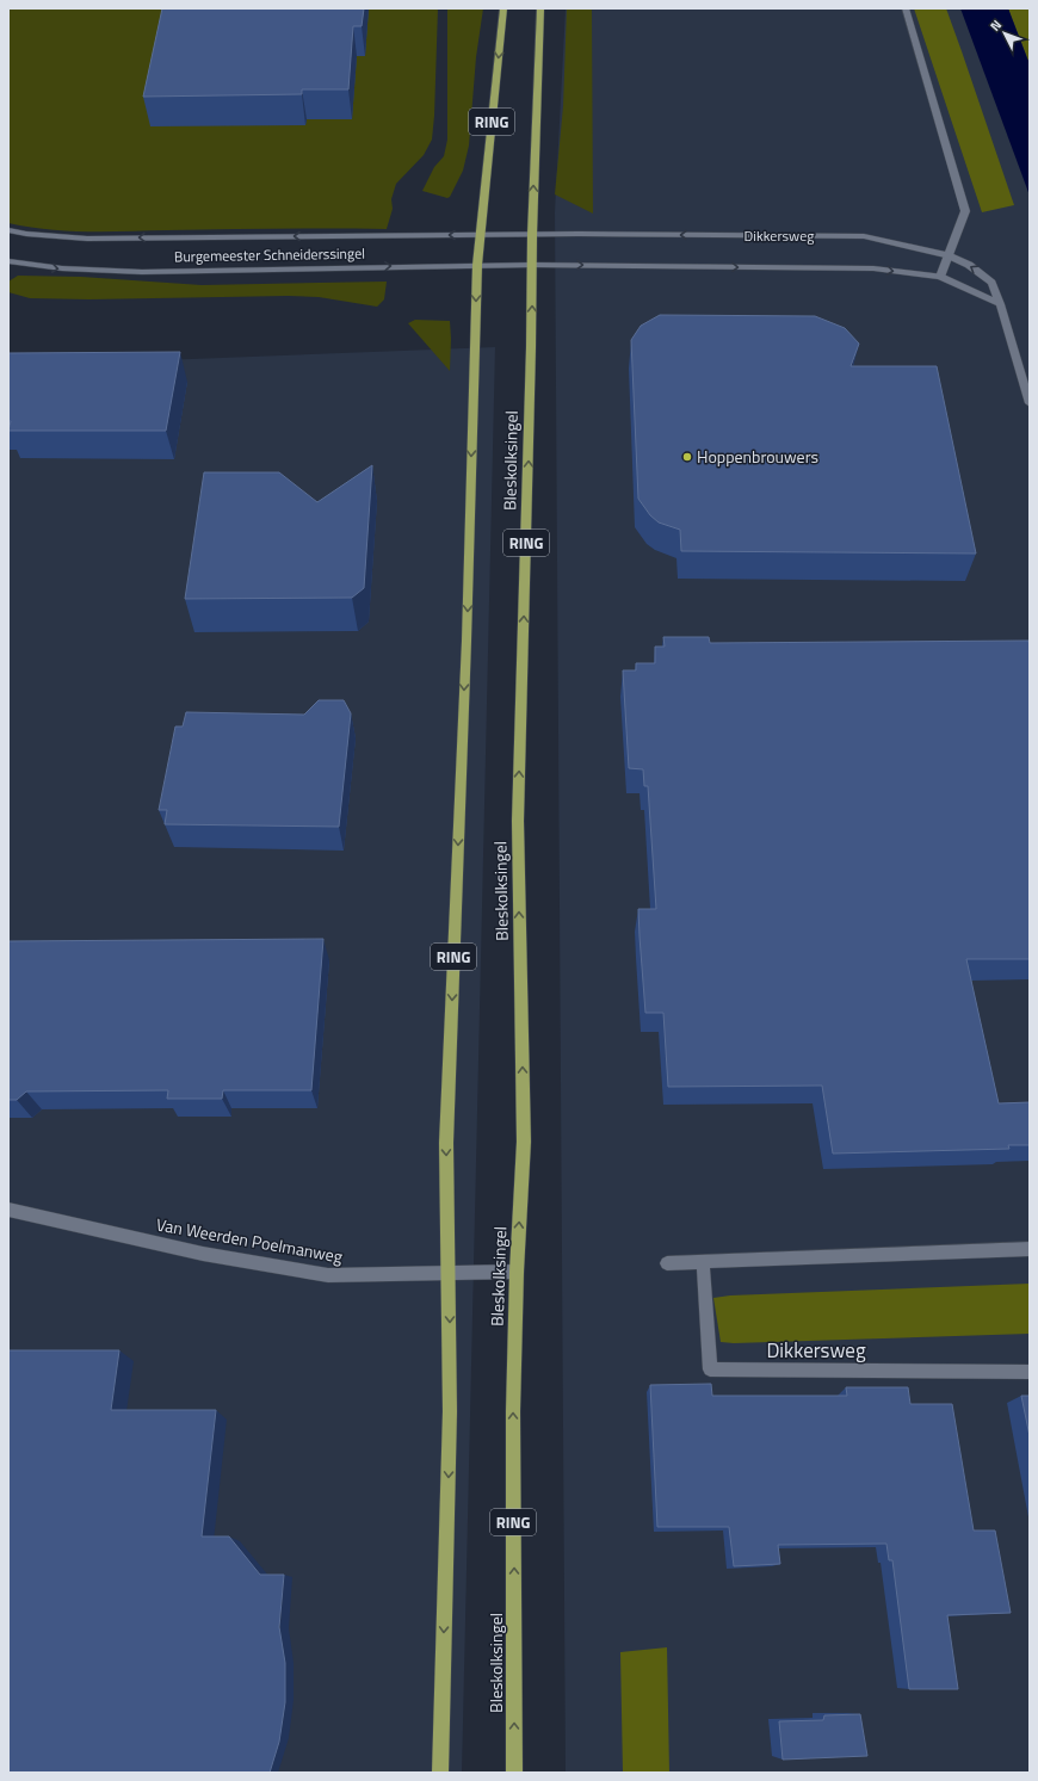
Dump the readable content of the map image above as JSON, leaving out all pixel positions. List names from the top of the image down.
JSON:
{
  "streets": {
    "main road": ["RING", "Bleskolksingel"],
    "street": ["Dikkersweg", "Burgemeester Schneiderssingel", "Van Weerden Poelmanweg"]
  },
  "crossings": [
    ["RING", "Burgemeester Schneiderssingel"],
    ["RING", "Van Weerden Poelmanweg"],
    ["Dikkersweg", "Burgemeester Schneiderssingel"],
    ["Dikkersweg", "Bleskolksingel"],
    ["Burgemeester Schneiderssingel", "Bleskolksingel"],
    ["Bleskolksingel", "Van Weerden Poelmanweg"]
  ],
  "places": ["Hoppenbrouwers"],
  "north": "top left"
}
